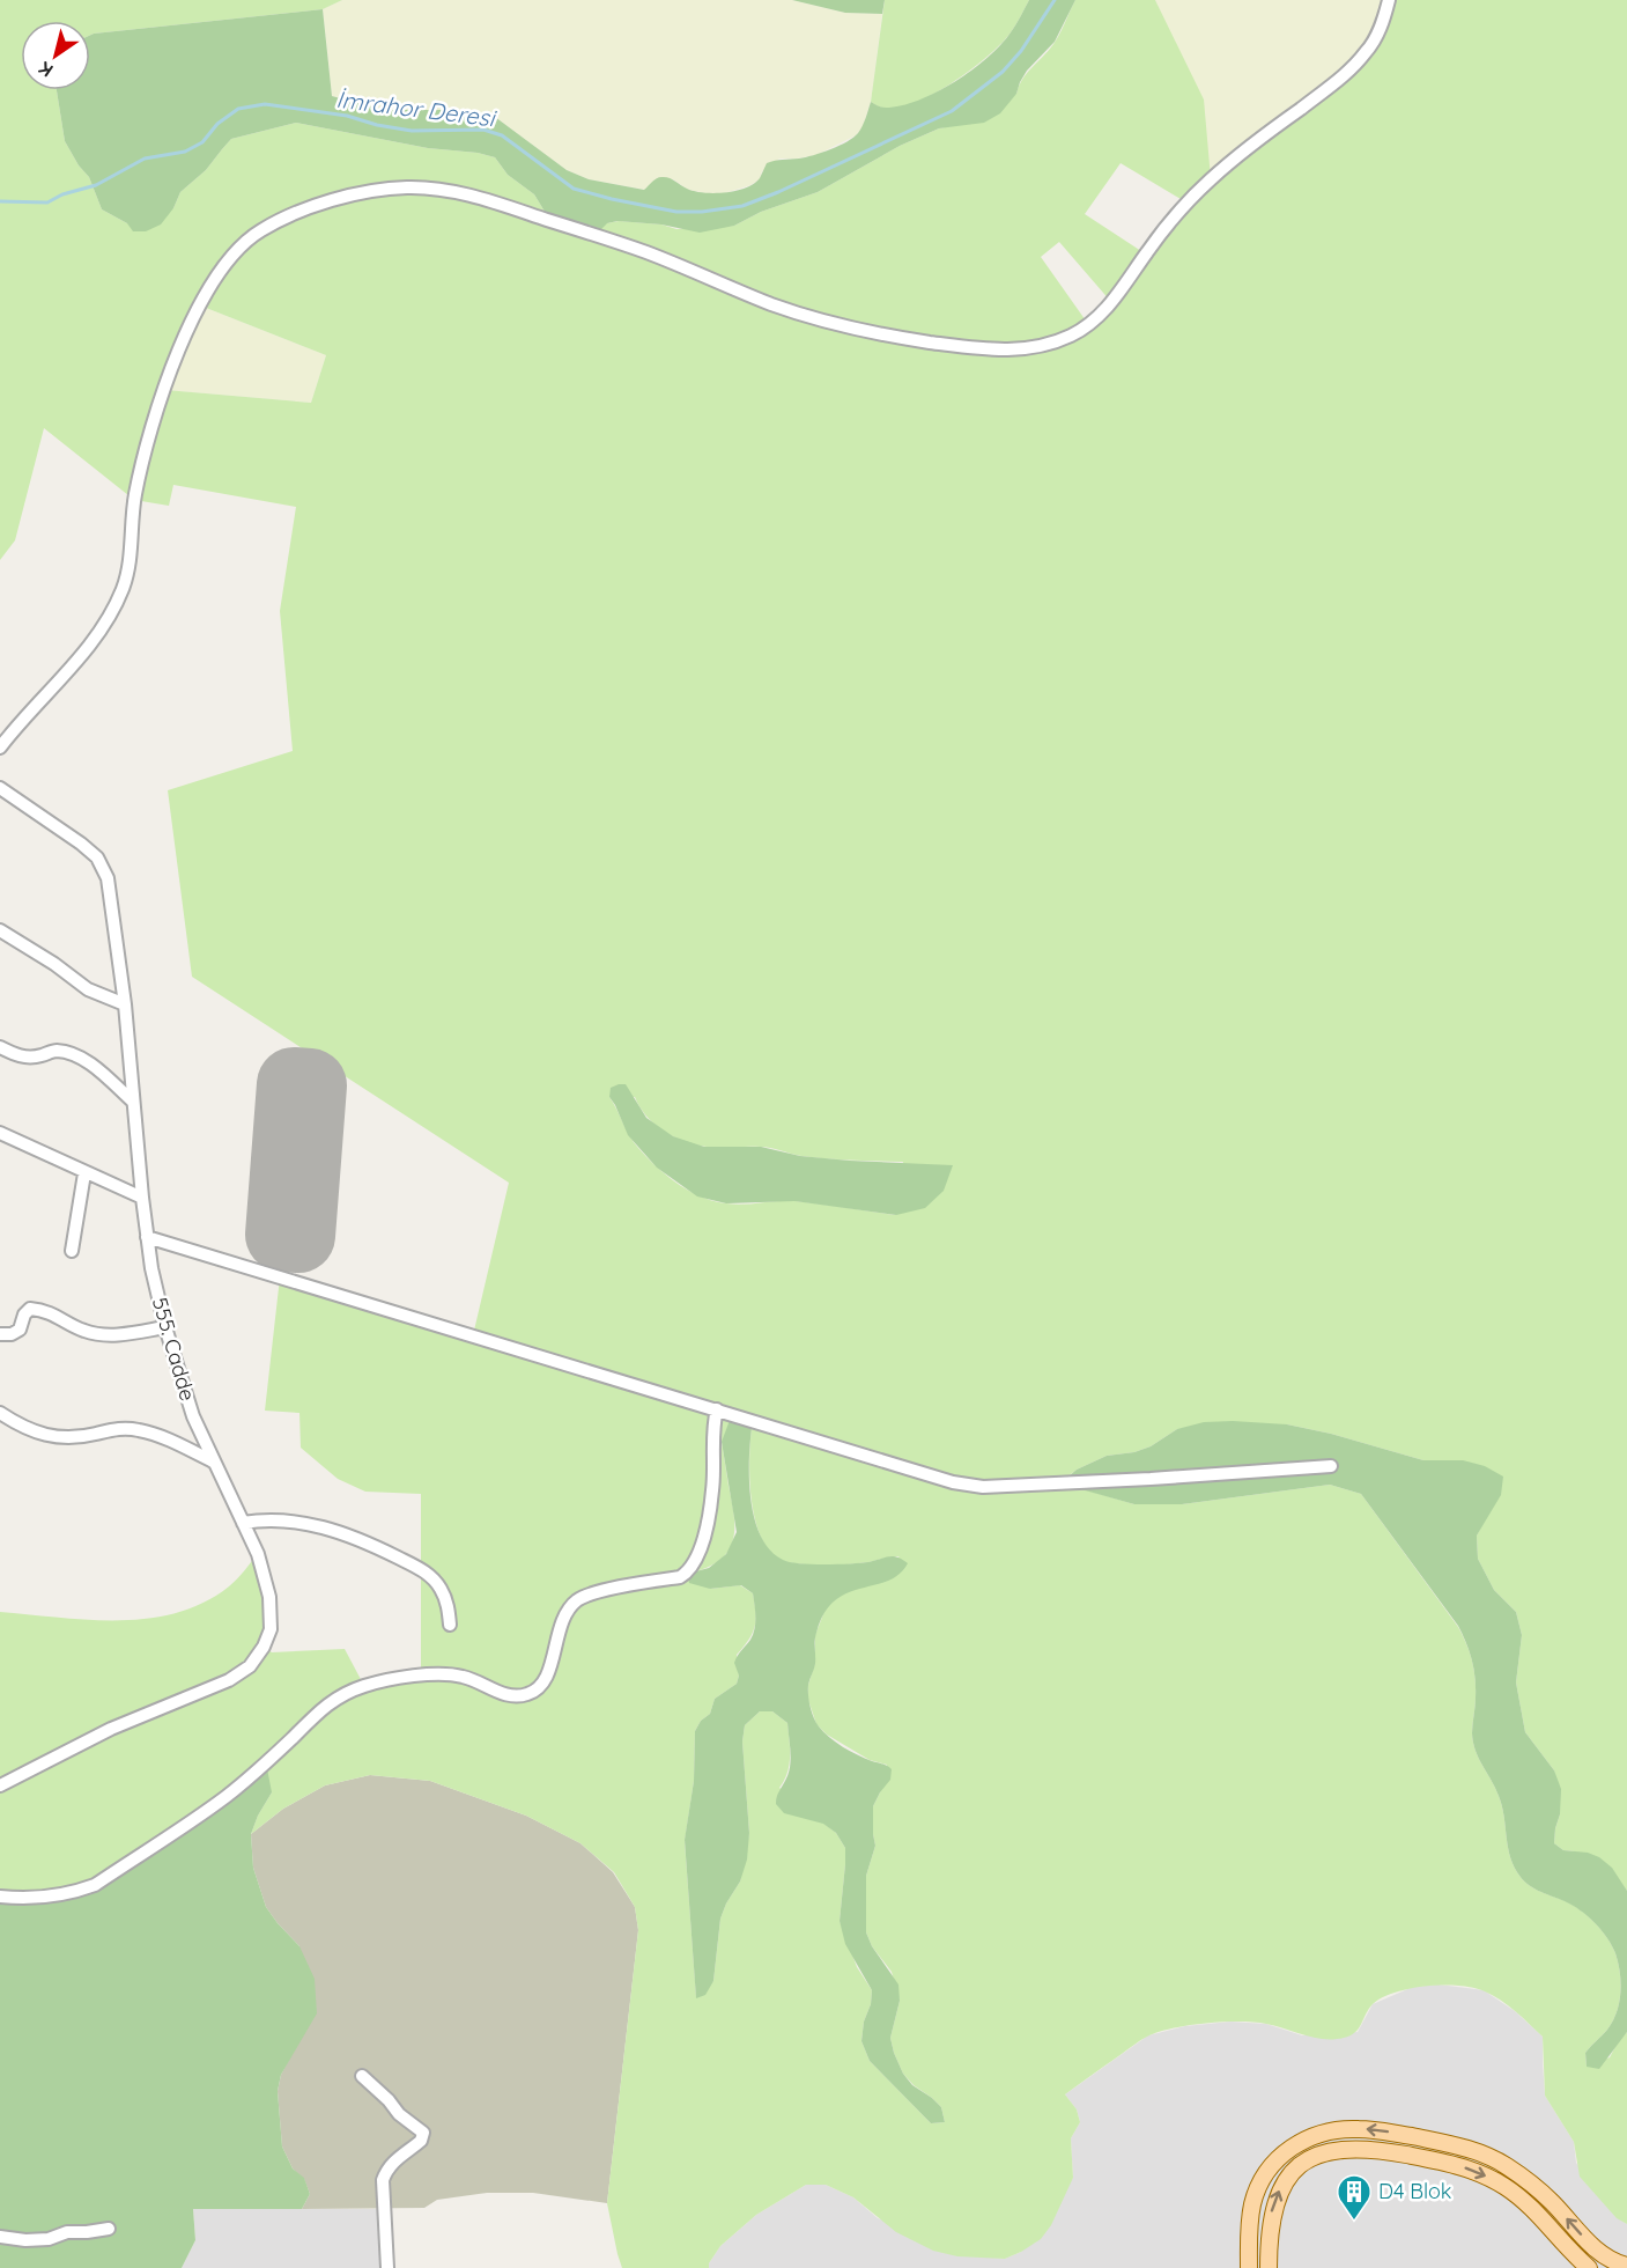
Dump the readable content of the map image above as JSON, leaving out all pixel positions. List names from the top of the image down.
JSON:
{
  "streets": {
    "street": ["555. Cadde"]
  },
  "water": ["İmrahor Deresi"],
  "places": {
    "building": ["D4 Blok"]
  },
  "north": "bottom left"
}
